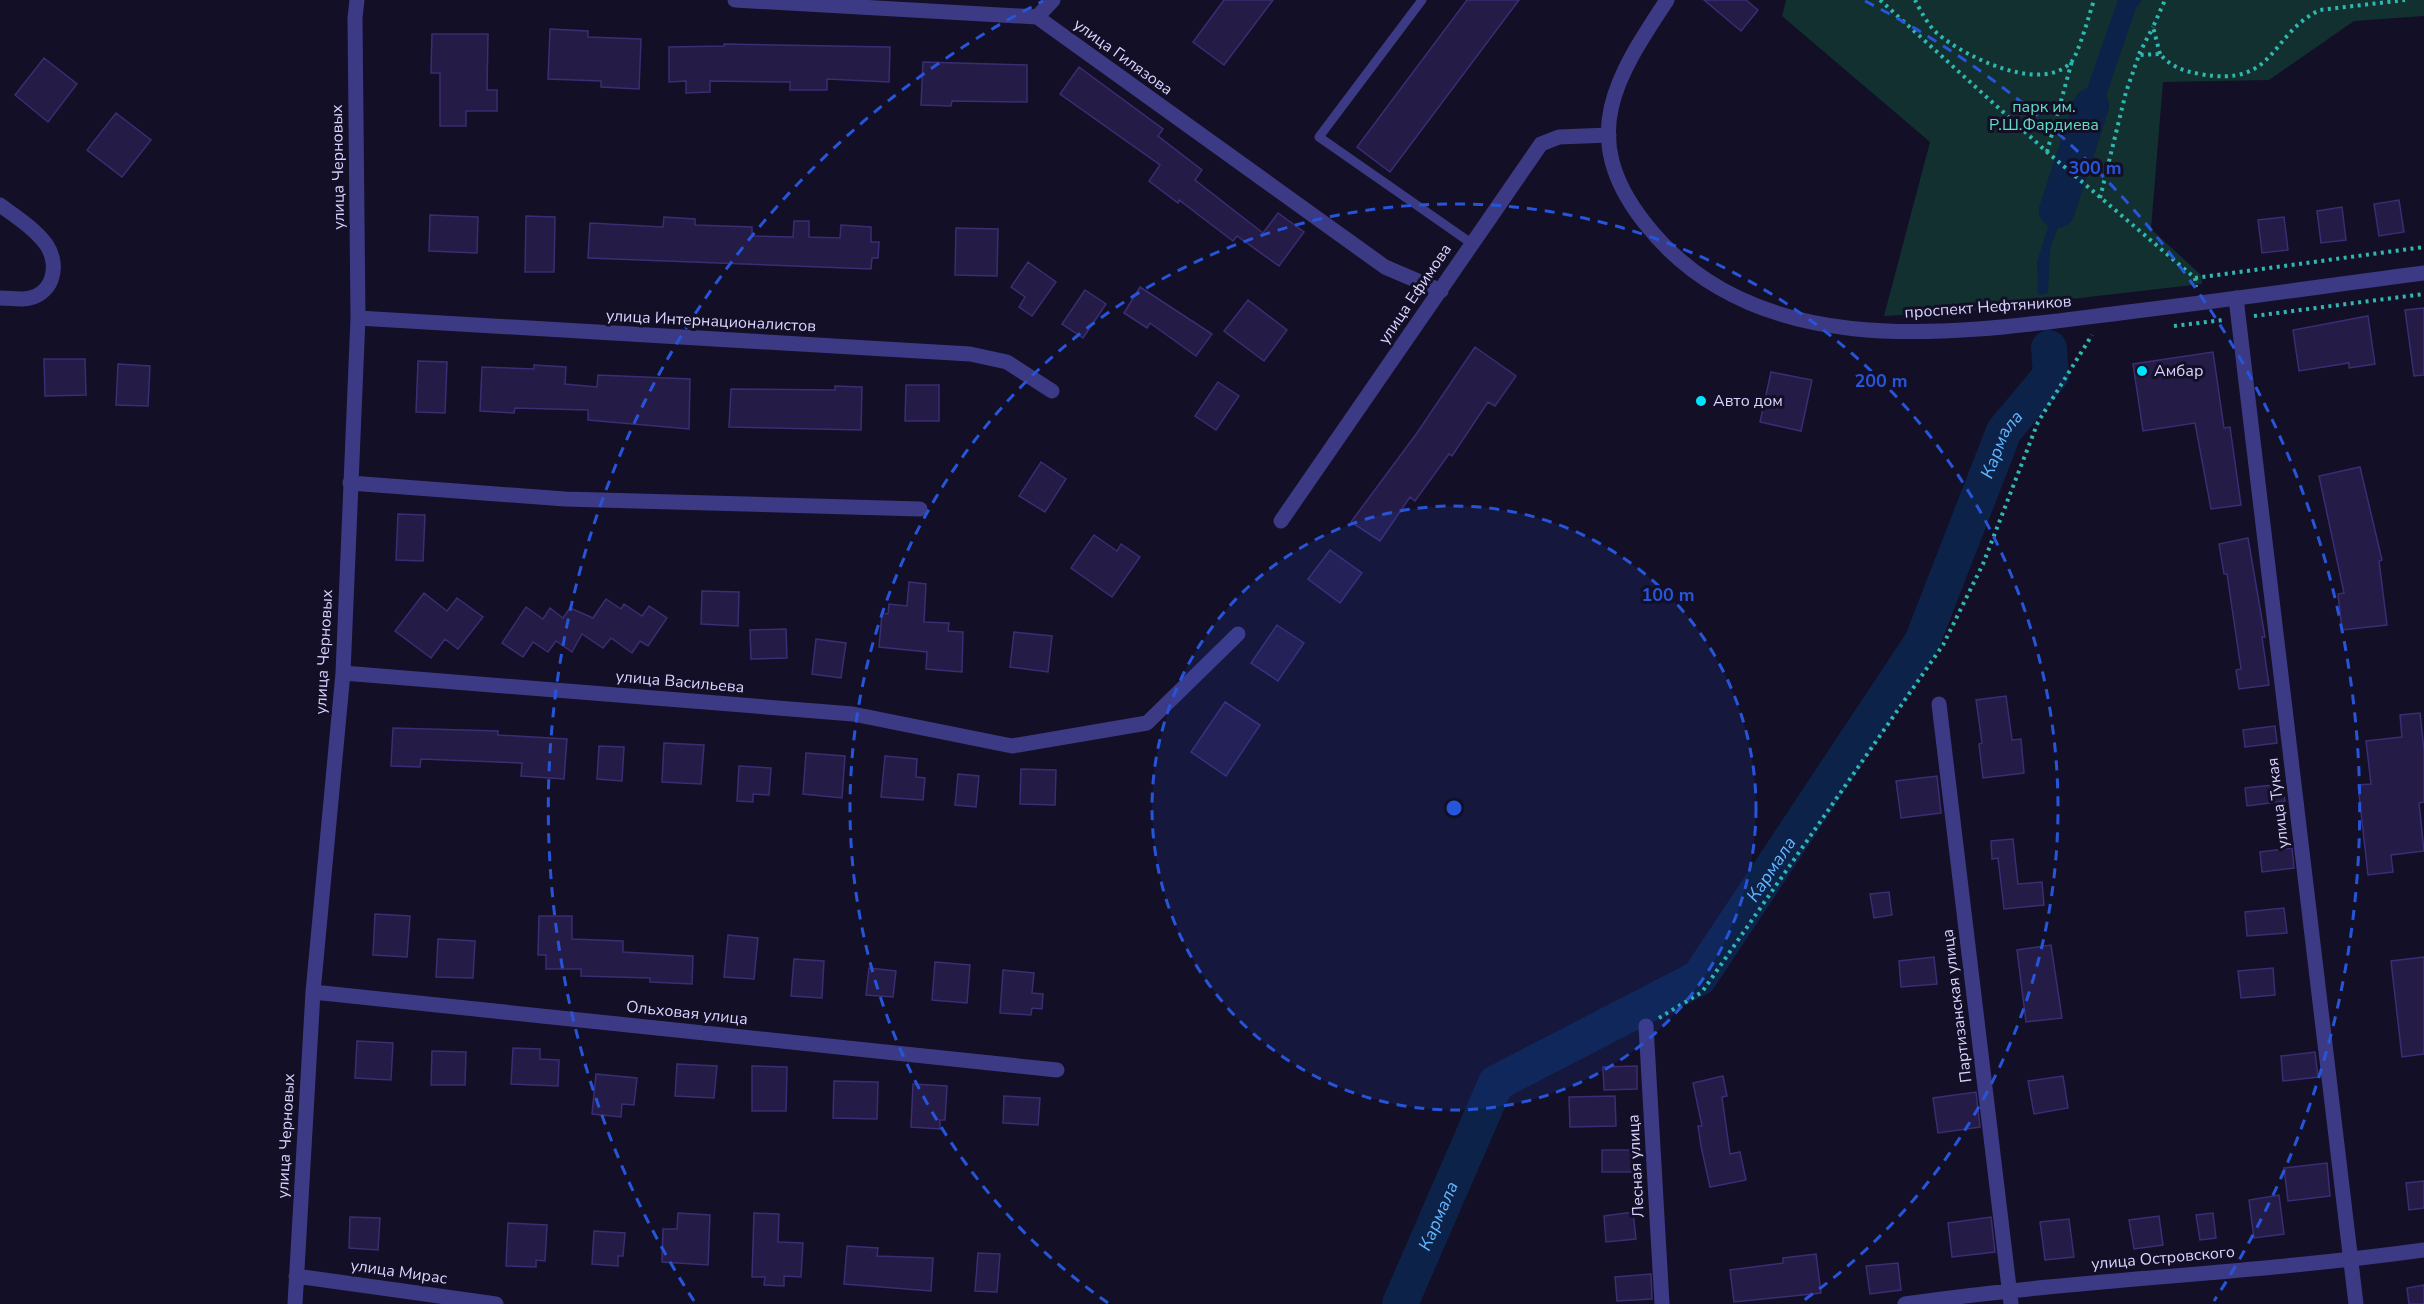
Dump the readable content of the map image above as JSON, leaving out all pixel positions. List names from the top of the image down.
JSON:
{
  "streets": {
    "street": [
      "улица Гилязова",
      "улица Черновых",
      "улица Ефимова",
      "проспект Нефтяников",
      "улица Интернационалистов",
      "улица Васильева",
      "улица Тукая",
      "Партизанская улица",
      "Ольховая улица",
      "Лесная улица",
      "улица Островского",
      "улица Мирас"
    ]
  },
  "crossings": [
    ["улица Гилязова", "улица Ефимова"],
    ["улица Черновых", "улица Интернационалистов"],
    ["улица Черновых", "улица Васильева"],
    ["улица Черновых", "Ольховая улица"],
    ["улица Черновых", "улица Мирас"],
    ["улица Ефимова", "проспект Нефтяников"],
    ["проспект Нефтяников", "улица Тукая"],
    ["улица Тукая", "улица Островского"],
    ["Партизанская улица", "улица Островского"]
  ],
  "water": ["Кармала"],
  "parks": ["парк им. Р.Ш.Фардиева"],
  "places": ["Амбар", "Авто дом"],
  "rings": ["300 m", "200 m", "100 m"]
}
